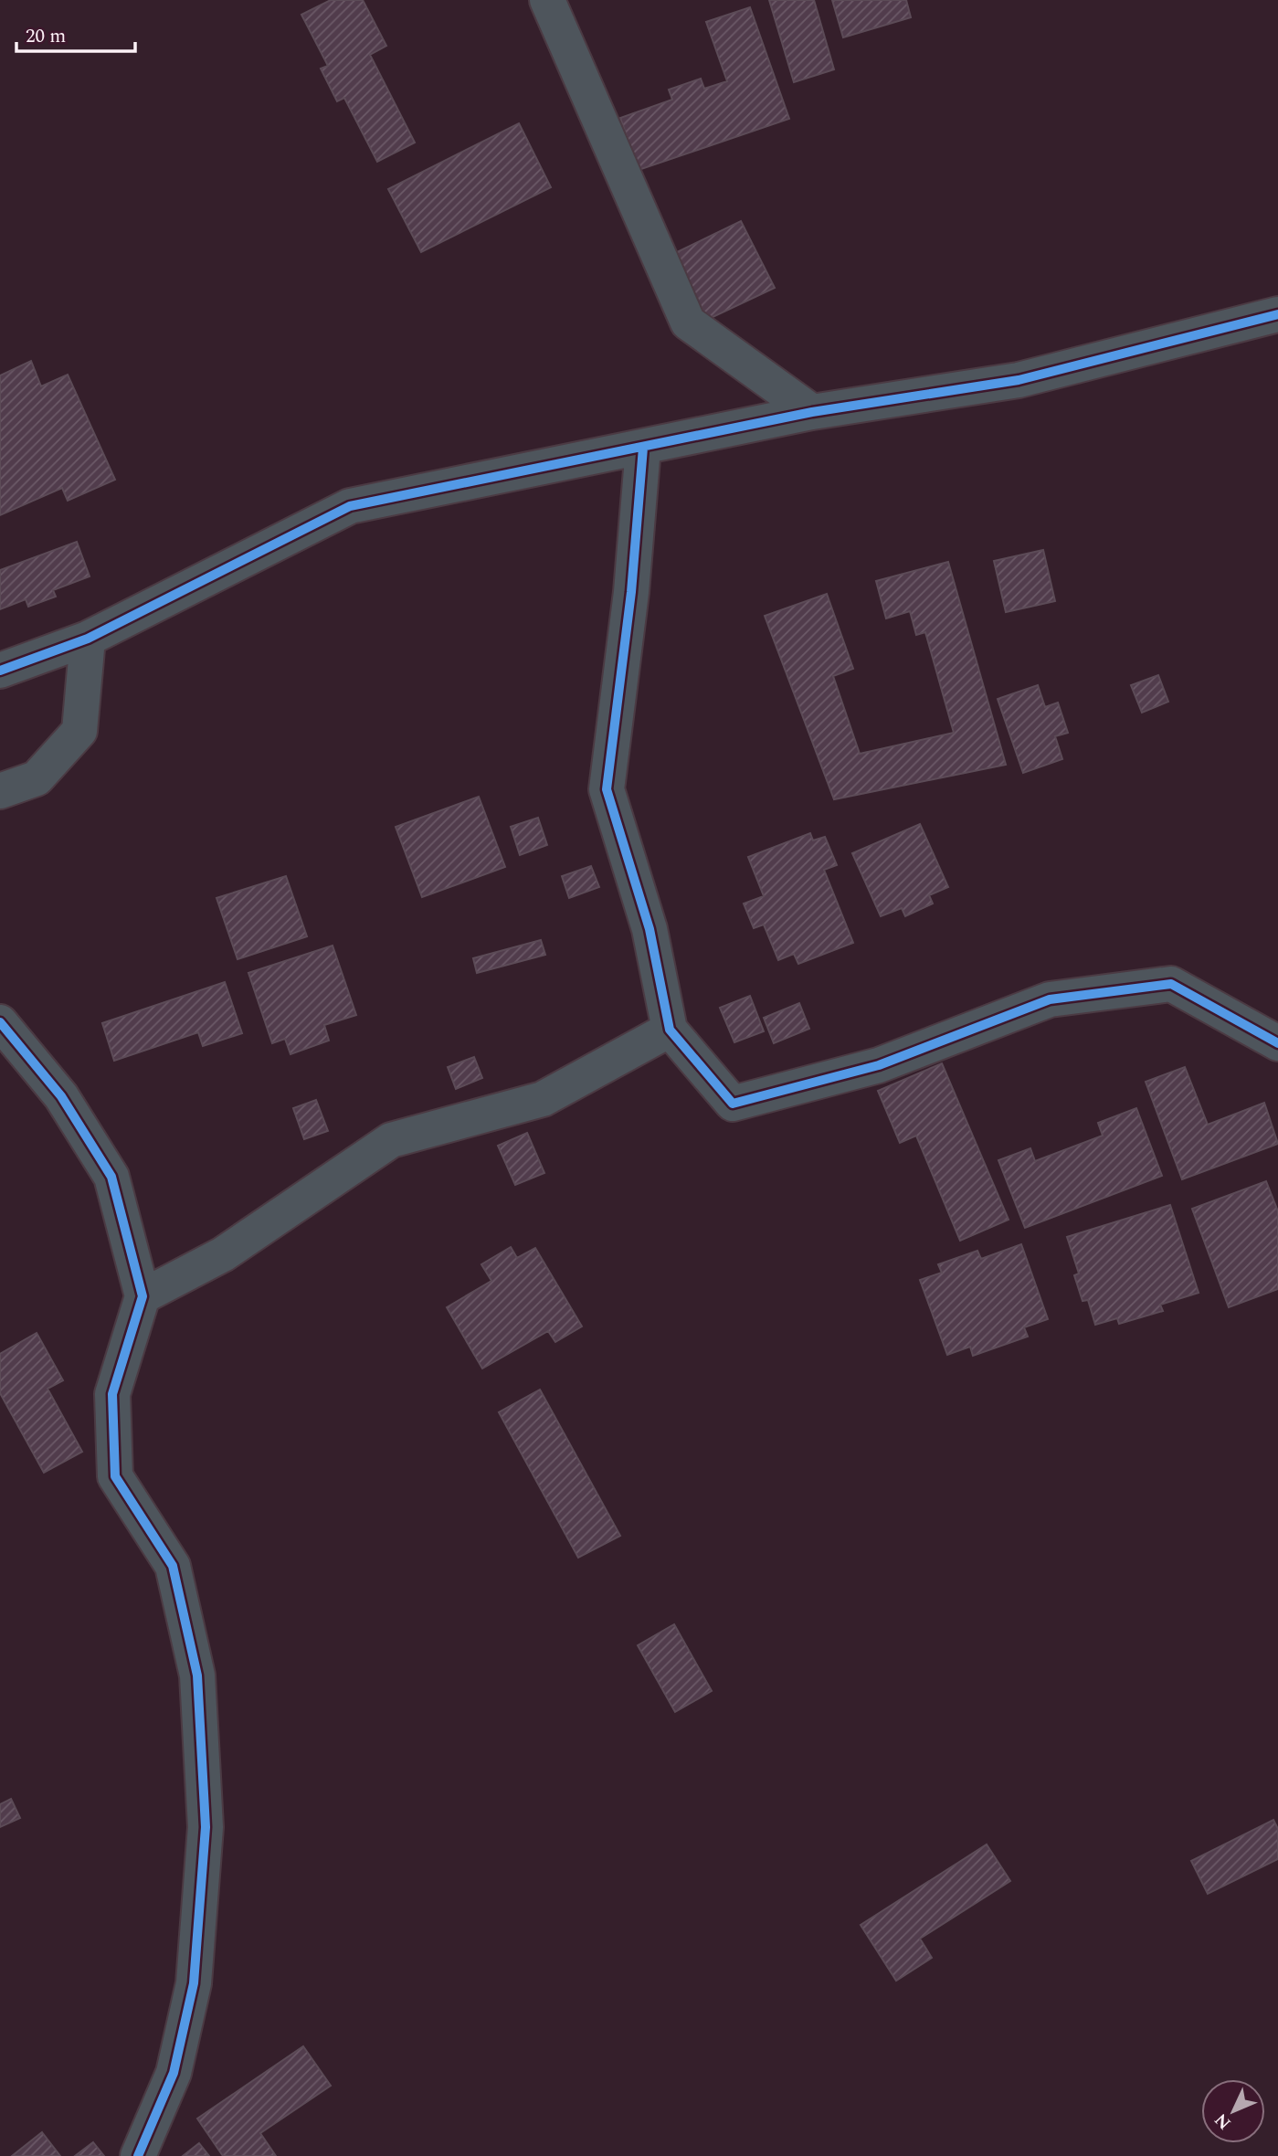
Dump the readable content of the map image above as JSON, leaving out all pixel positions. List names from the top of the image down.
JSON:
{
  "scale_bar": "20 m",
  "north": "bottom left"
}
